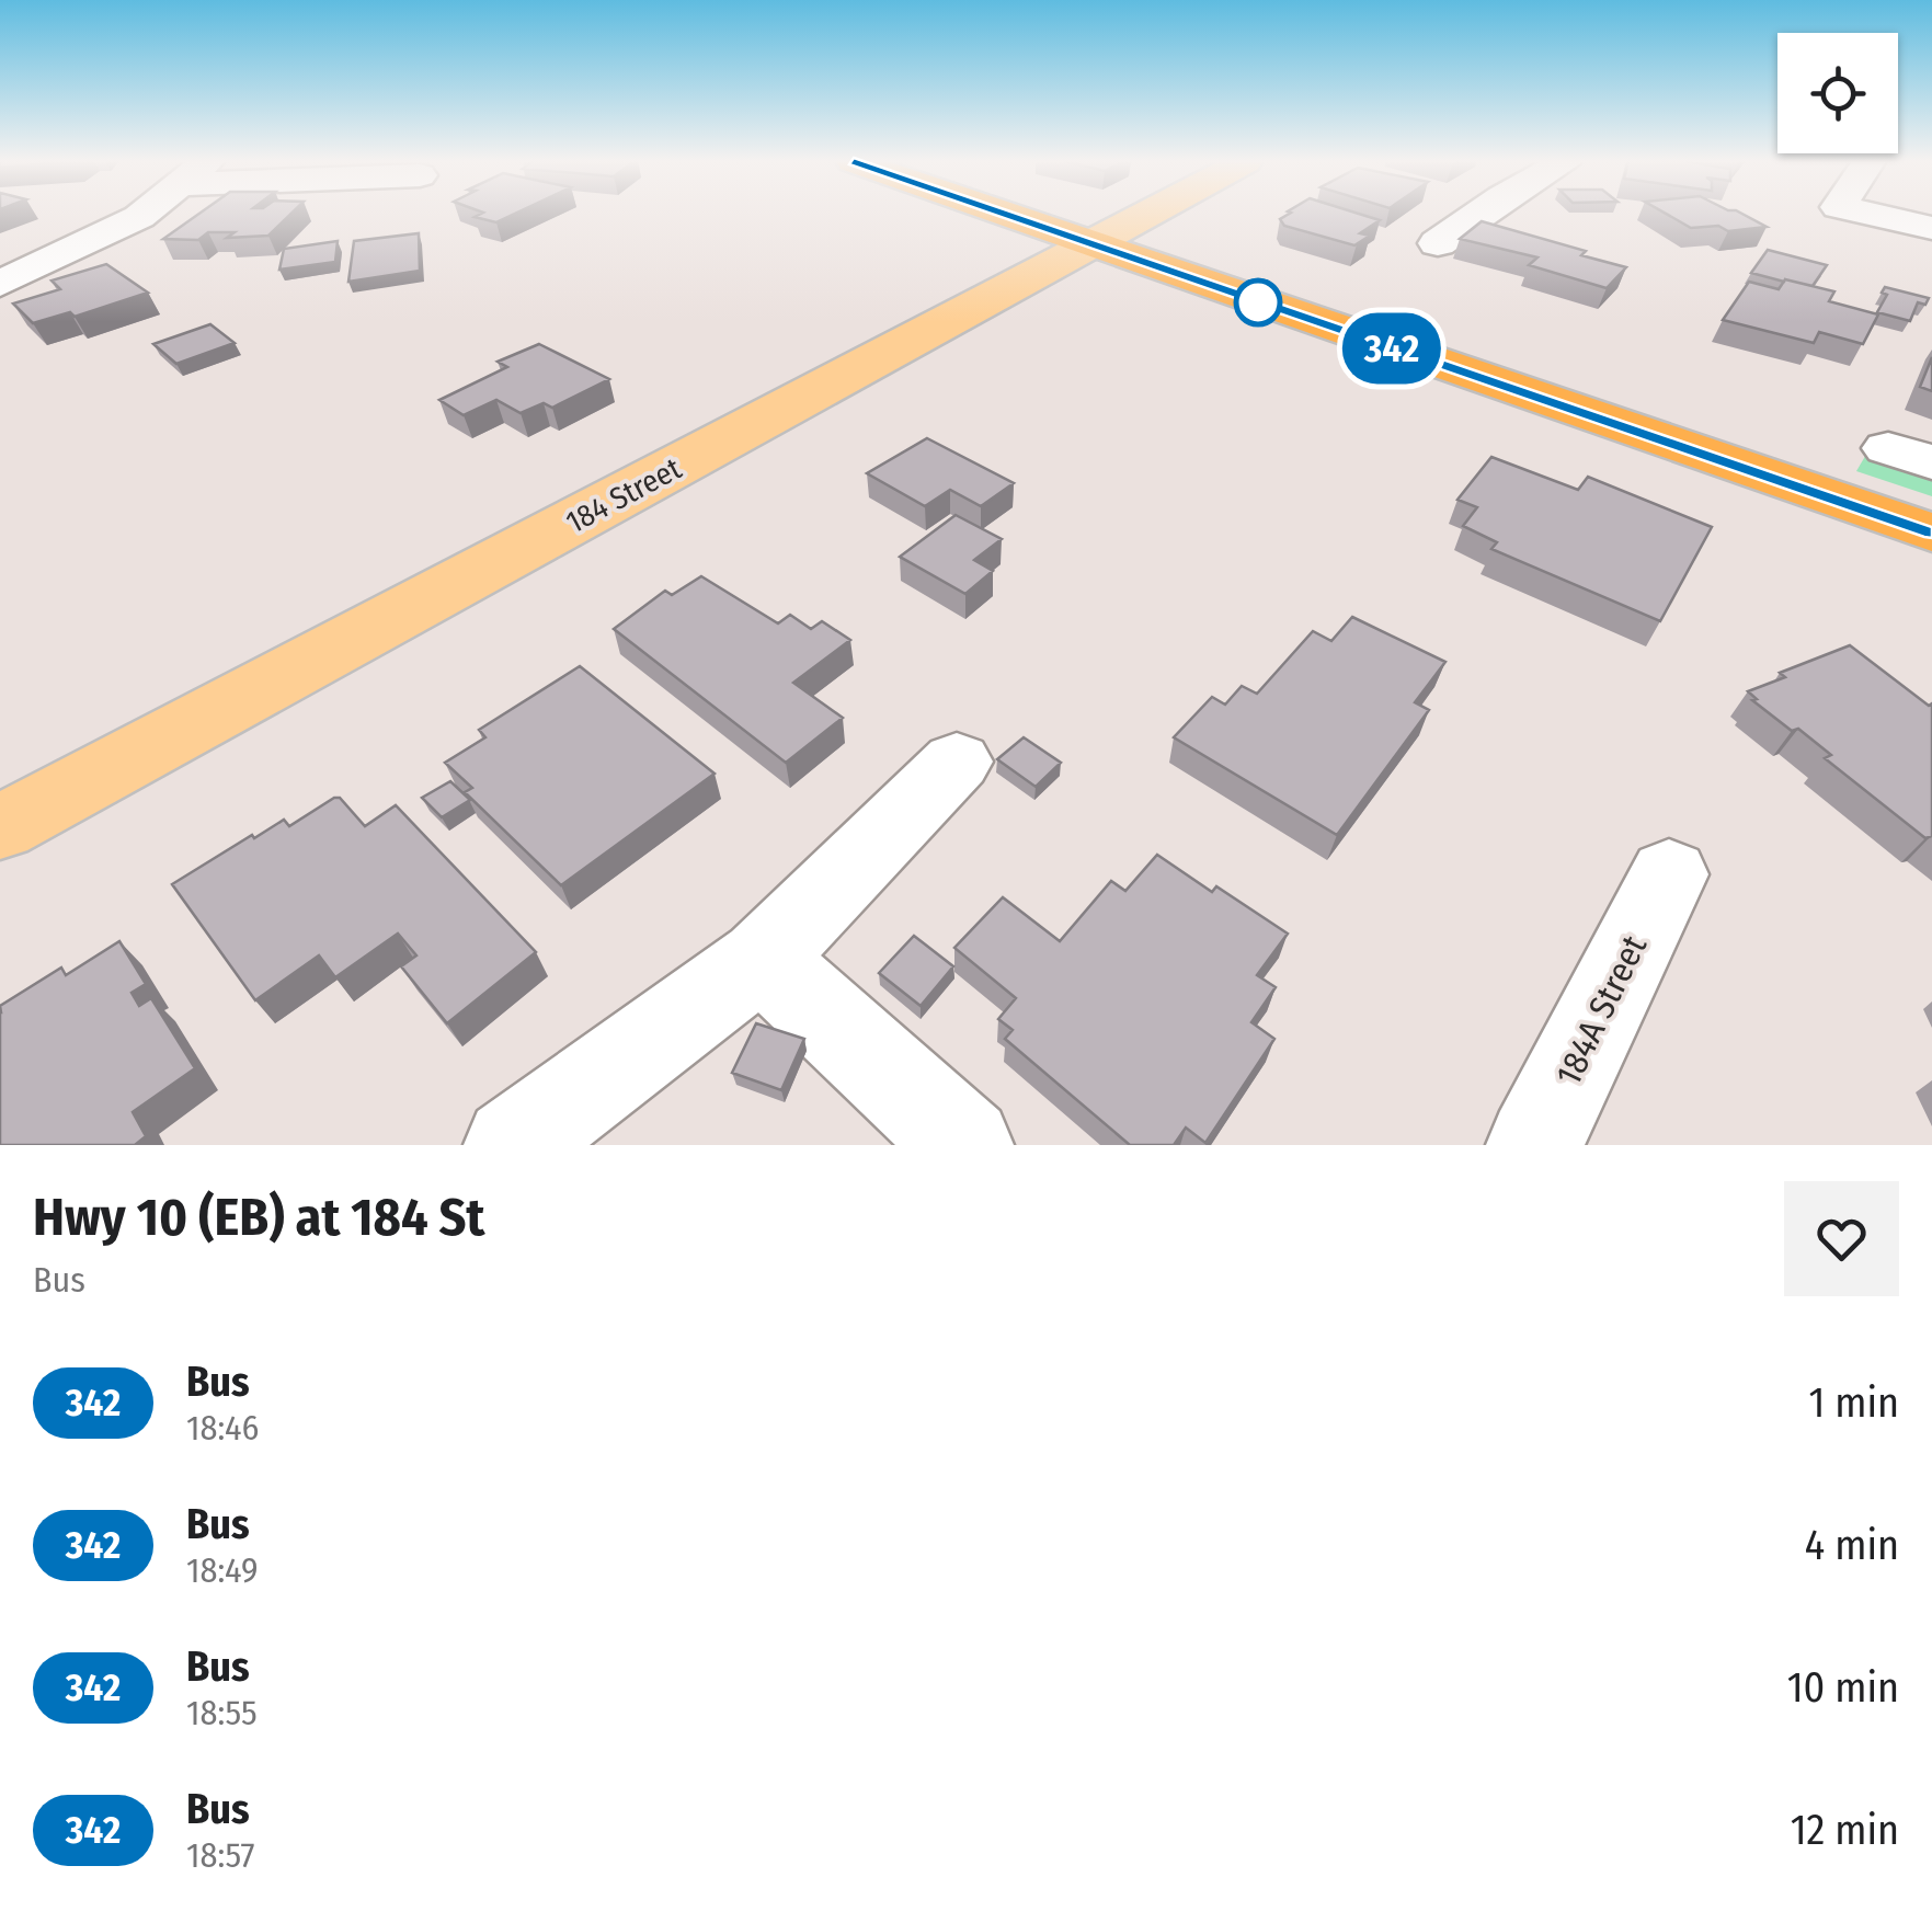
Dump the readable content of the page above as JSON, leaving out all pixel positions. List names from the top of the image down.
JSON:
{
  "streets": {
    "main road": ["184 Street"],
    "street": ["184A Street"]
  },
  "lines": ["bus line 342"],
  "page": {
    "on_map": "342",
    "heading": ["Hwy 10 (EB) at 184 St", "Bus"],
    "list": [
      {
        "mark": "342",
        "name": "Bus",
        "note": "18:46",
        "value": "1 min"
      },
      {
        "mark": "342",
        "name": "Bus",
        "note": "18:49",
        "value": "4 min"
      },
      {
        "mark": "342",
        "name": "Bus",
        "note": "18:55",
        "value": "10 min"
      },
      {
        "mark": "342",
        "name": "Bus",
        "note": "18:57",
        "value": "12 min"
      }
    ]
  }
}
